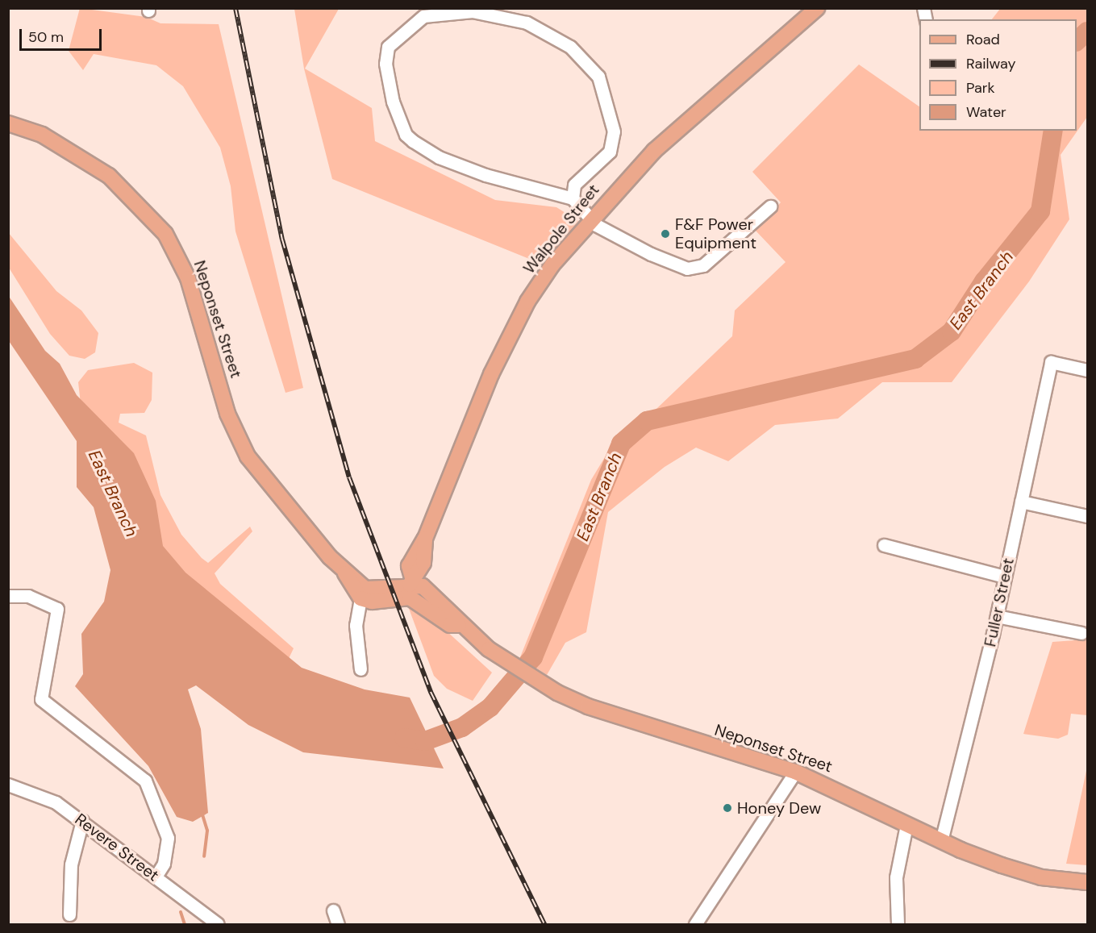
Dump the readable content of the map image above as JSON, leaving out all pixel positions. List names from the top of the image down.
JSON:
{
  "streets": {
    "main road": ["Walpole Street", "Neponset Street"],
    "street": ["Fuller Street", "Revere Street"]
  },
  "crossings": [
    ["Walpole Street", "Neponset Street"],
    ["Neponset Street", "Fuller Street"]
  ],
  "water": ["East Branch"],
  "places": ["F&F Power Equipment", "Honey Dew"],
  "legend": [
    "Road",
    "Railway",
    "Park",
    "Water"
  ],
  "scale_bar": "50 m"
}
